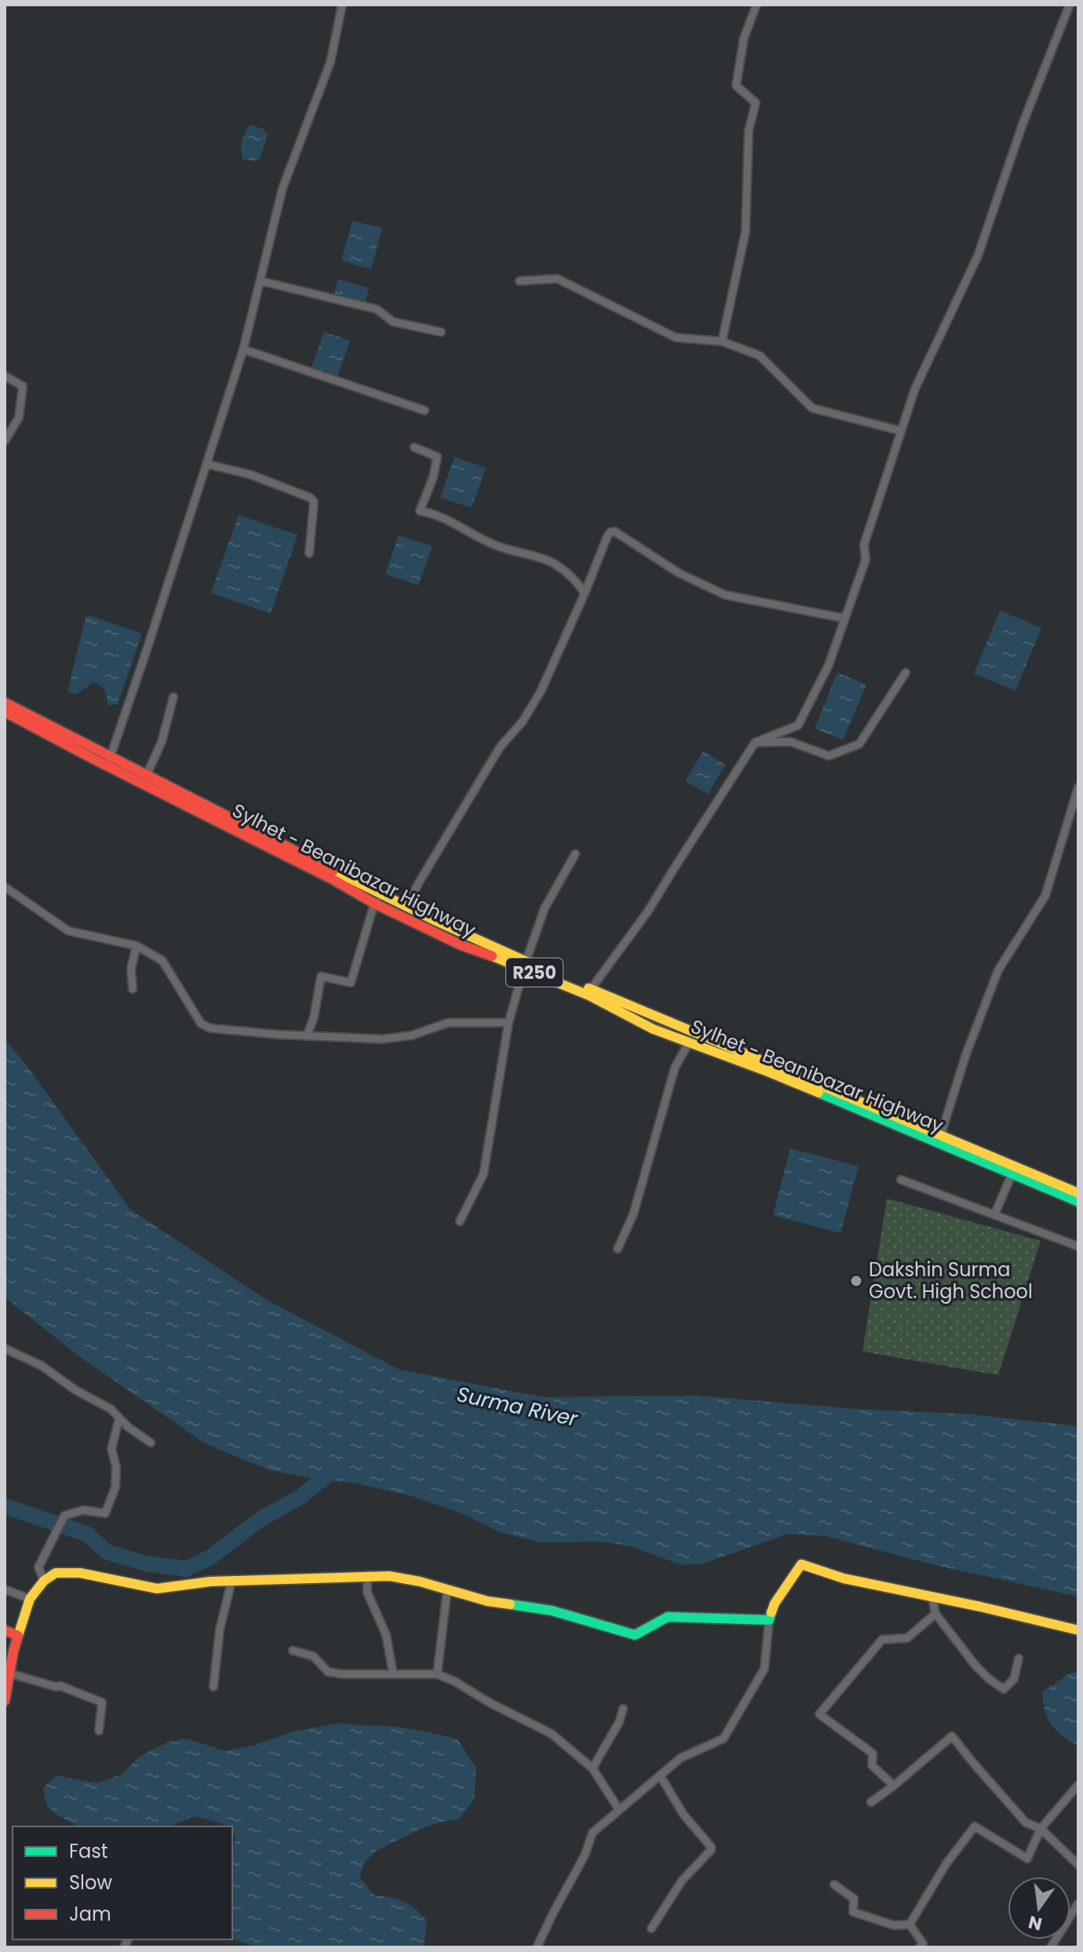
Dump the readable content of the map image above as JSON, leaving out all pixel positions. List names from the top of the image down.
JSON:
{
  "streets": {
    "main road": ["Sylhet - Beanibazar Highway", "R250"]
  },
  "water": ["Surma River"],
  "places": ["Dakshin Surma Govt. High School"],
  "legend": ["Fast", "Slow", "Jam"],
  "north": "bottom"
}
